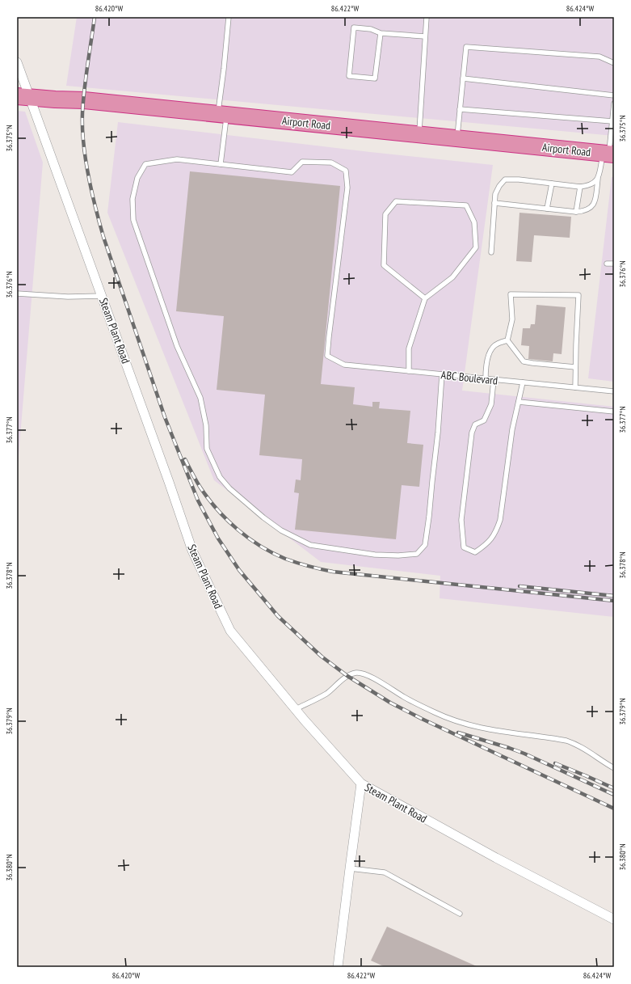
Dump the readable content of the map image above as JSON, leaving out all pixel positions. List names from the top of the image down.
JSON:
{
  "streets": {
    "highway": ["Airport Road"],
    "street": ["Steam Plant Road"],
    "lane": ["ABC Boulevard"]
  },
  "crossings": [
    ["Airport Road", "Steam Plant Road"]
  ],
  "coordinates": [
    "86.420°W",
    "86.422°W",
    "86.424°W",
    "36.375°N",
    "36.376°N",
    "36.377°N",
    "36.378°N",
    "36.379°N",
    "36.380°N"
  ]
}
